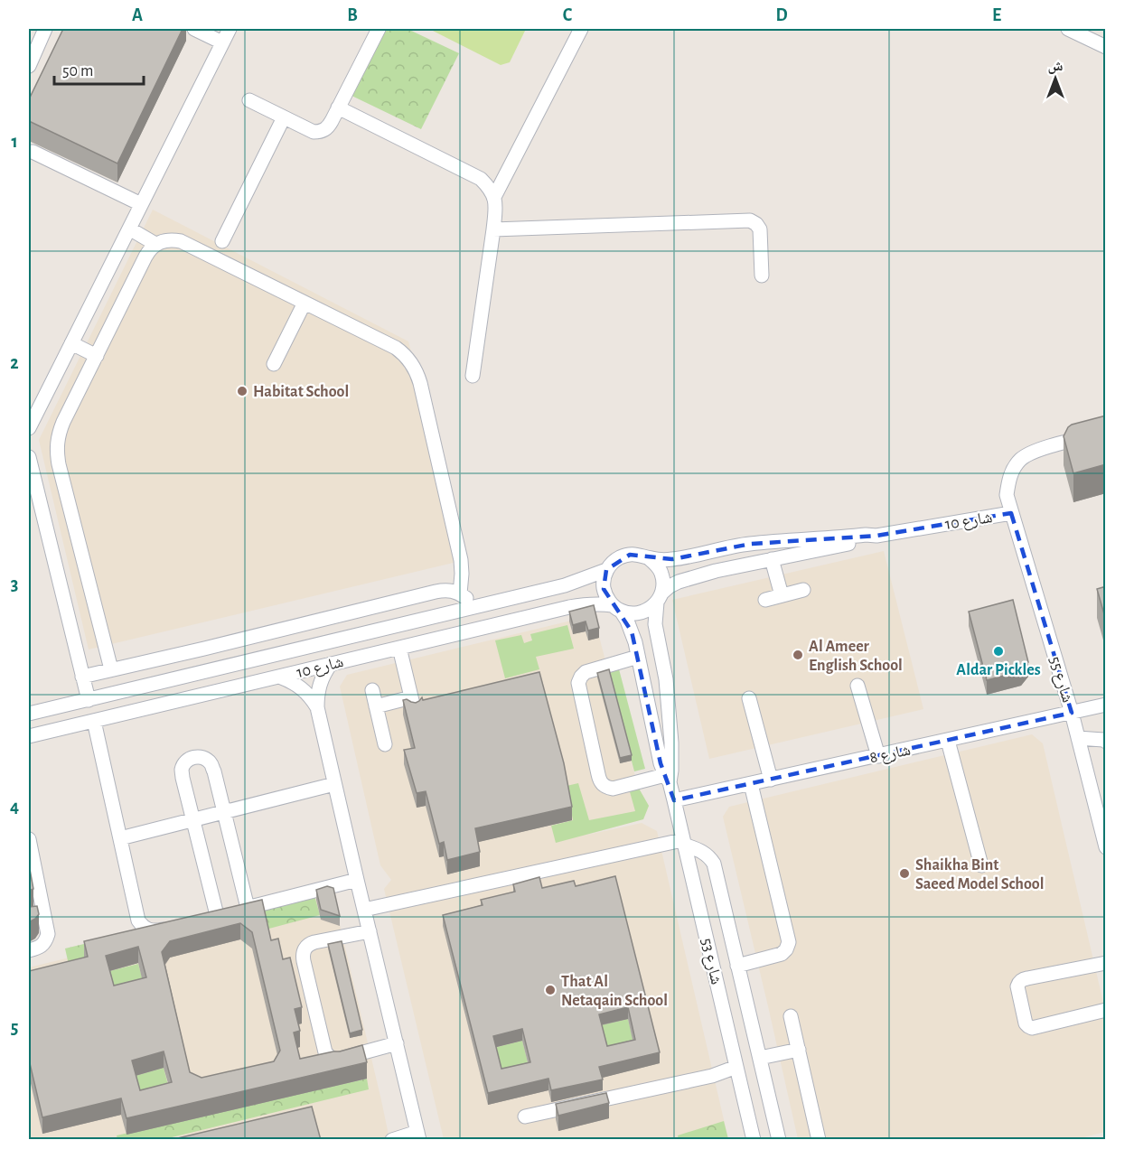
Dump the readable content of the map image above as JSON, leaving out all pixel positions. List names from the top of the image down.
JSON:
{
  "streets": {
    "street": [
      "شارع 10",
      "شارع 55",
      "شارع 8",
      "شارع 53"
    ]
  },
  "crossings": [
    ["شارع 10", "شارع 55"],
    ["شارع 10", "شارع 53"],
    ["شارع 55", "شارع 8"],
    ["شارع 8", "شارع 53"]
  ],
  "places": [
    "Habitat School",
    "Aldar Pickles",
    "Al Ameer English School",
    "Shaikha Bint Saeed Model School",
    "That Al Netaqain School"
  ],
  "scale_bar": "50 m",
  "north": "top",
  "grid": {
    "columns": [
      "A",
      "B",
      "C",
      "D",
      "E"
    ],
    "rows": [
      "1",
      "2",
      "3",
      "4",
      "5"
    ]
  }
}
